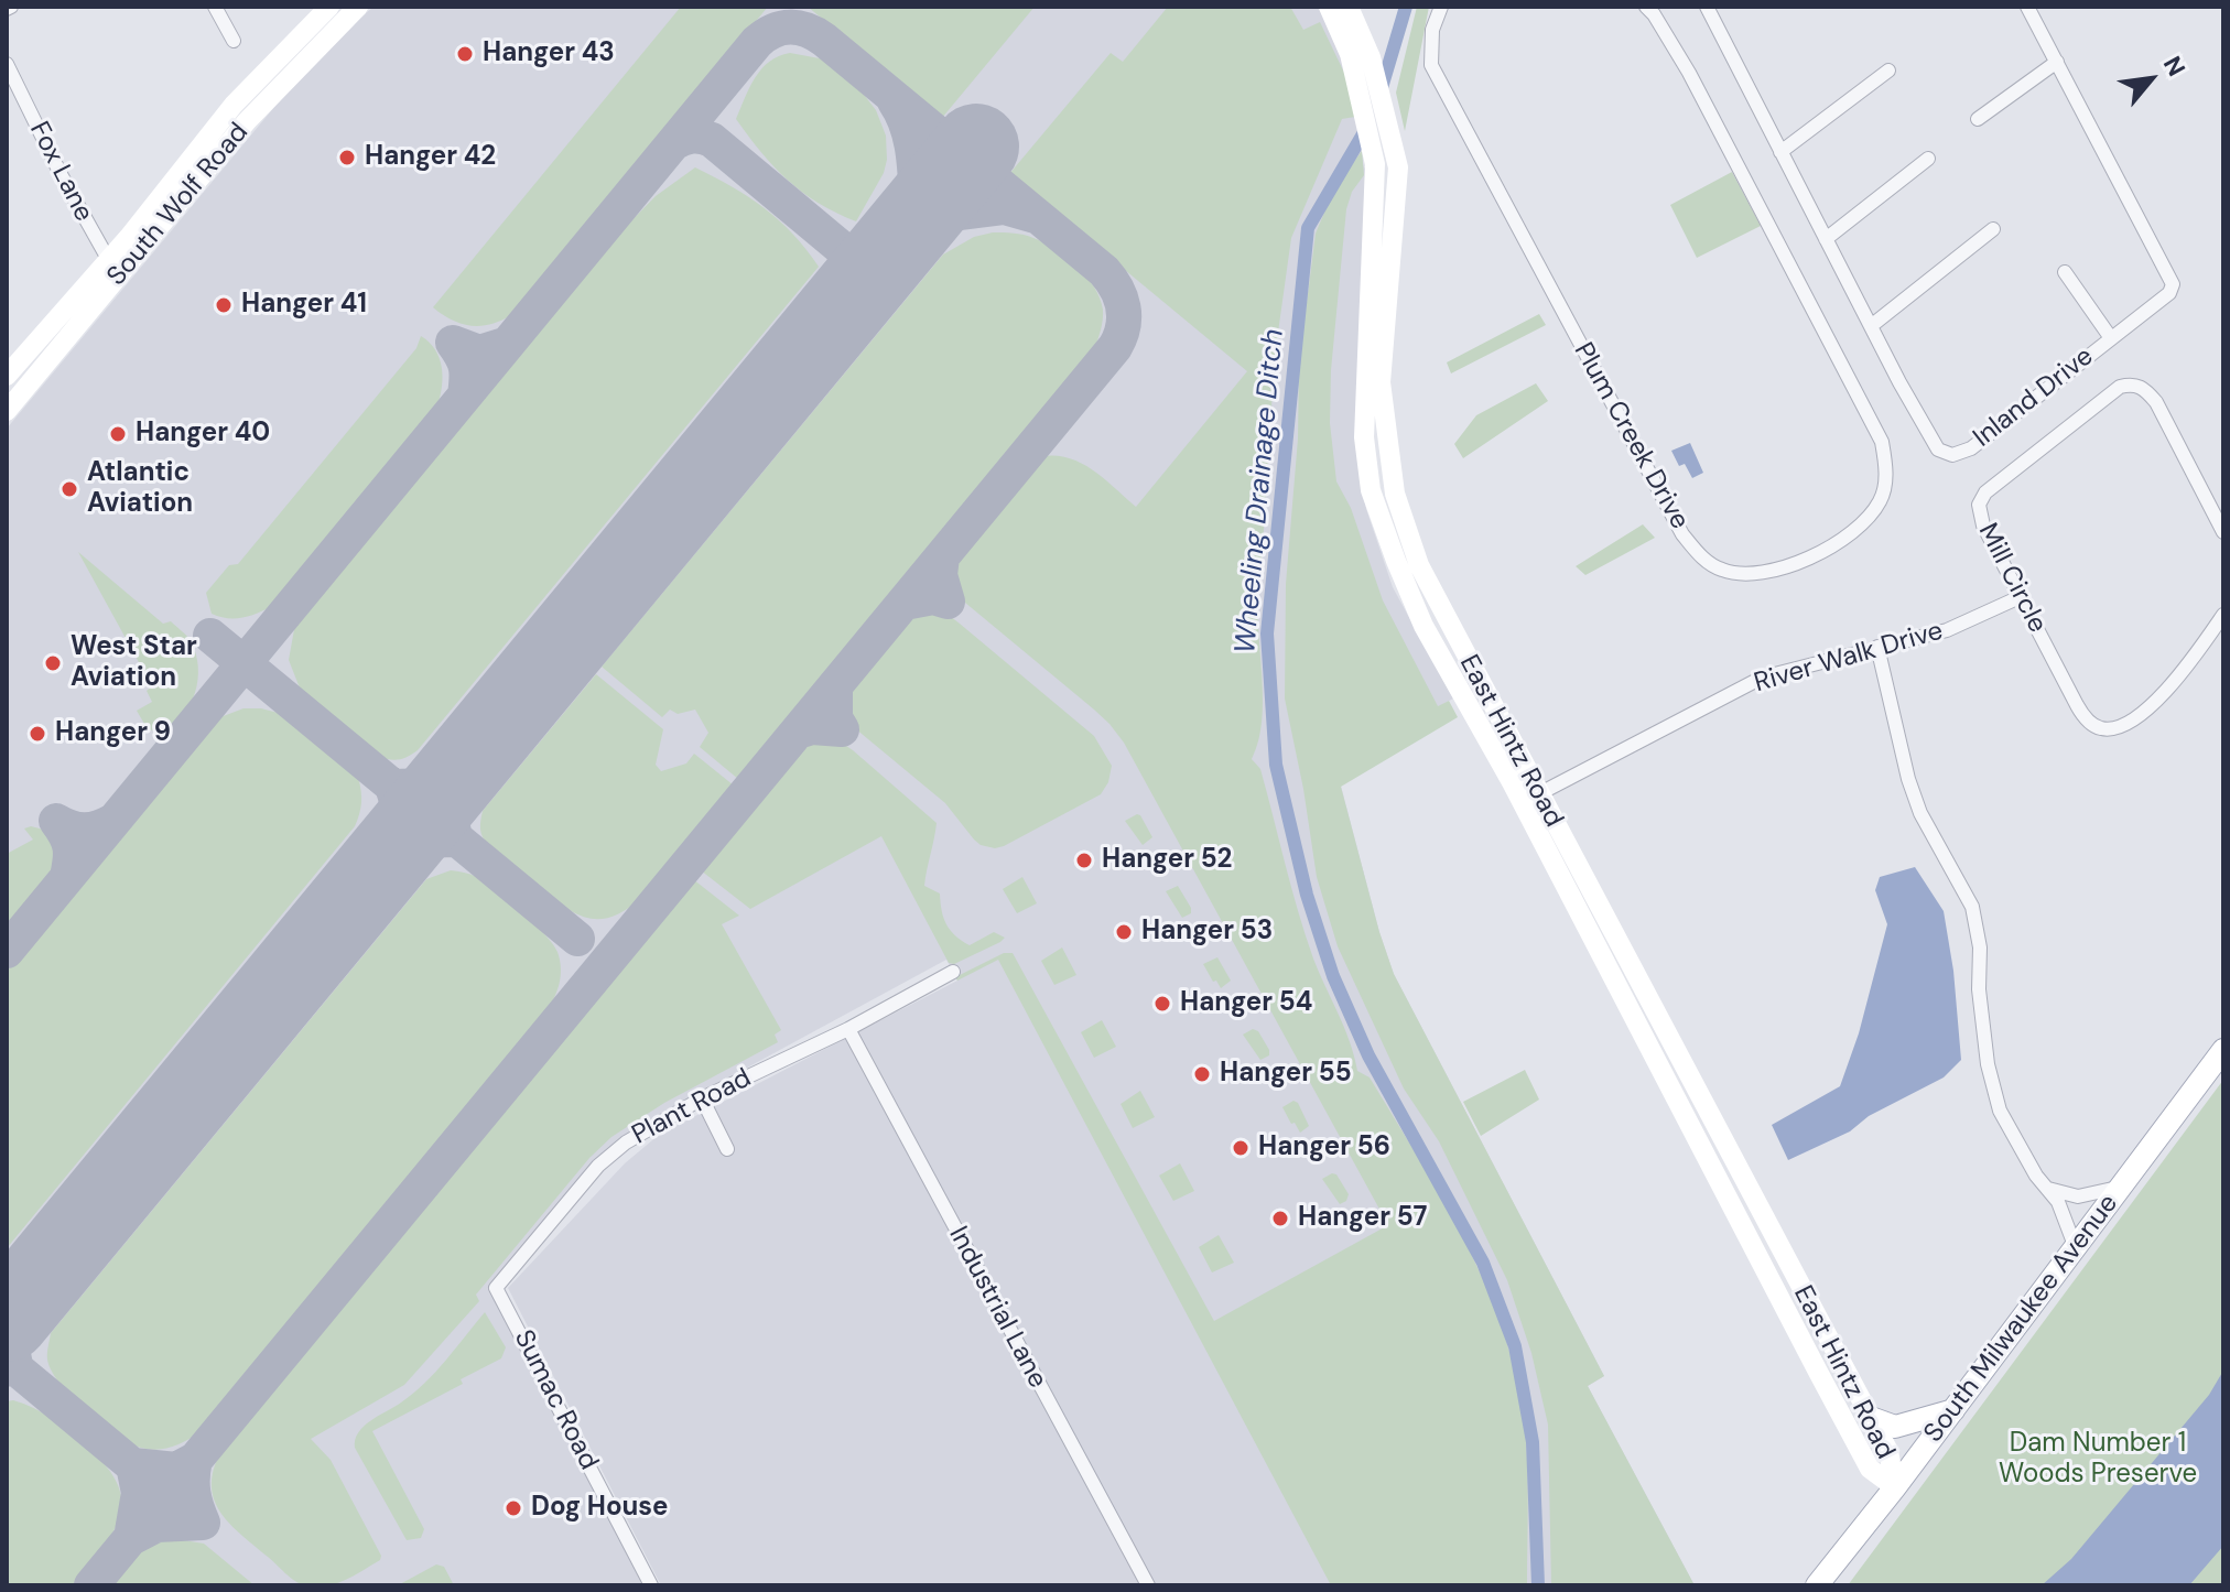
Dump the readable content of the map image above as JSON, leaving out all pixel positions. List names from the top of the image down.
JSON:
{
  "streets": {
    "main road": ["South Wolf Road", "East Hintz Road", "South Milwaukee Avenue"],
    "street": [
      "Fox Lane",
      "Inland Drive",
      "Plum Creek Drive",
      "Mill Circle",
      "River Walk Drive",
      "Plant Road",
      "Industrial Lane",
      "Sumac Road"
    ]
  },
  "crossings": [
    ["Fox Lane", "South Wolf Road"],
    ["Mill Circle", "River Walk Drive"],
    ["River Walk Drive", "East Hintz Road"],
    ["East Hintz Road", "South Milwaukee Avenue"],
    ["Plant Road", "Industrial Lane"],
    ["Plant Road", "Sumac Road"]
  ],
  "water": ["Wheeling Drainage Ditch"],
  "parks": ["Dam Number 1 Woods Preserve"],
  "places": [
    "Hanger 43",
    "Hanger 42",
    "Hanger 41",
    "Hanger 40",
    "Atlantic Aviation",
    "West Star Aviation",
    "Hanger 9",
    "Hanger 52",
    "Hanger 53",
    "Hanger 54",
    "Hanger 55",
    "Hanger 56",
    "Hanger 57",
    "Dog House"
  ],
  "north": "top right"
}
